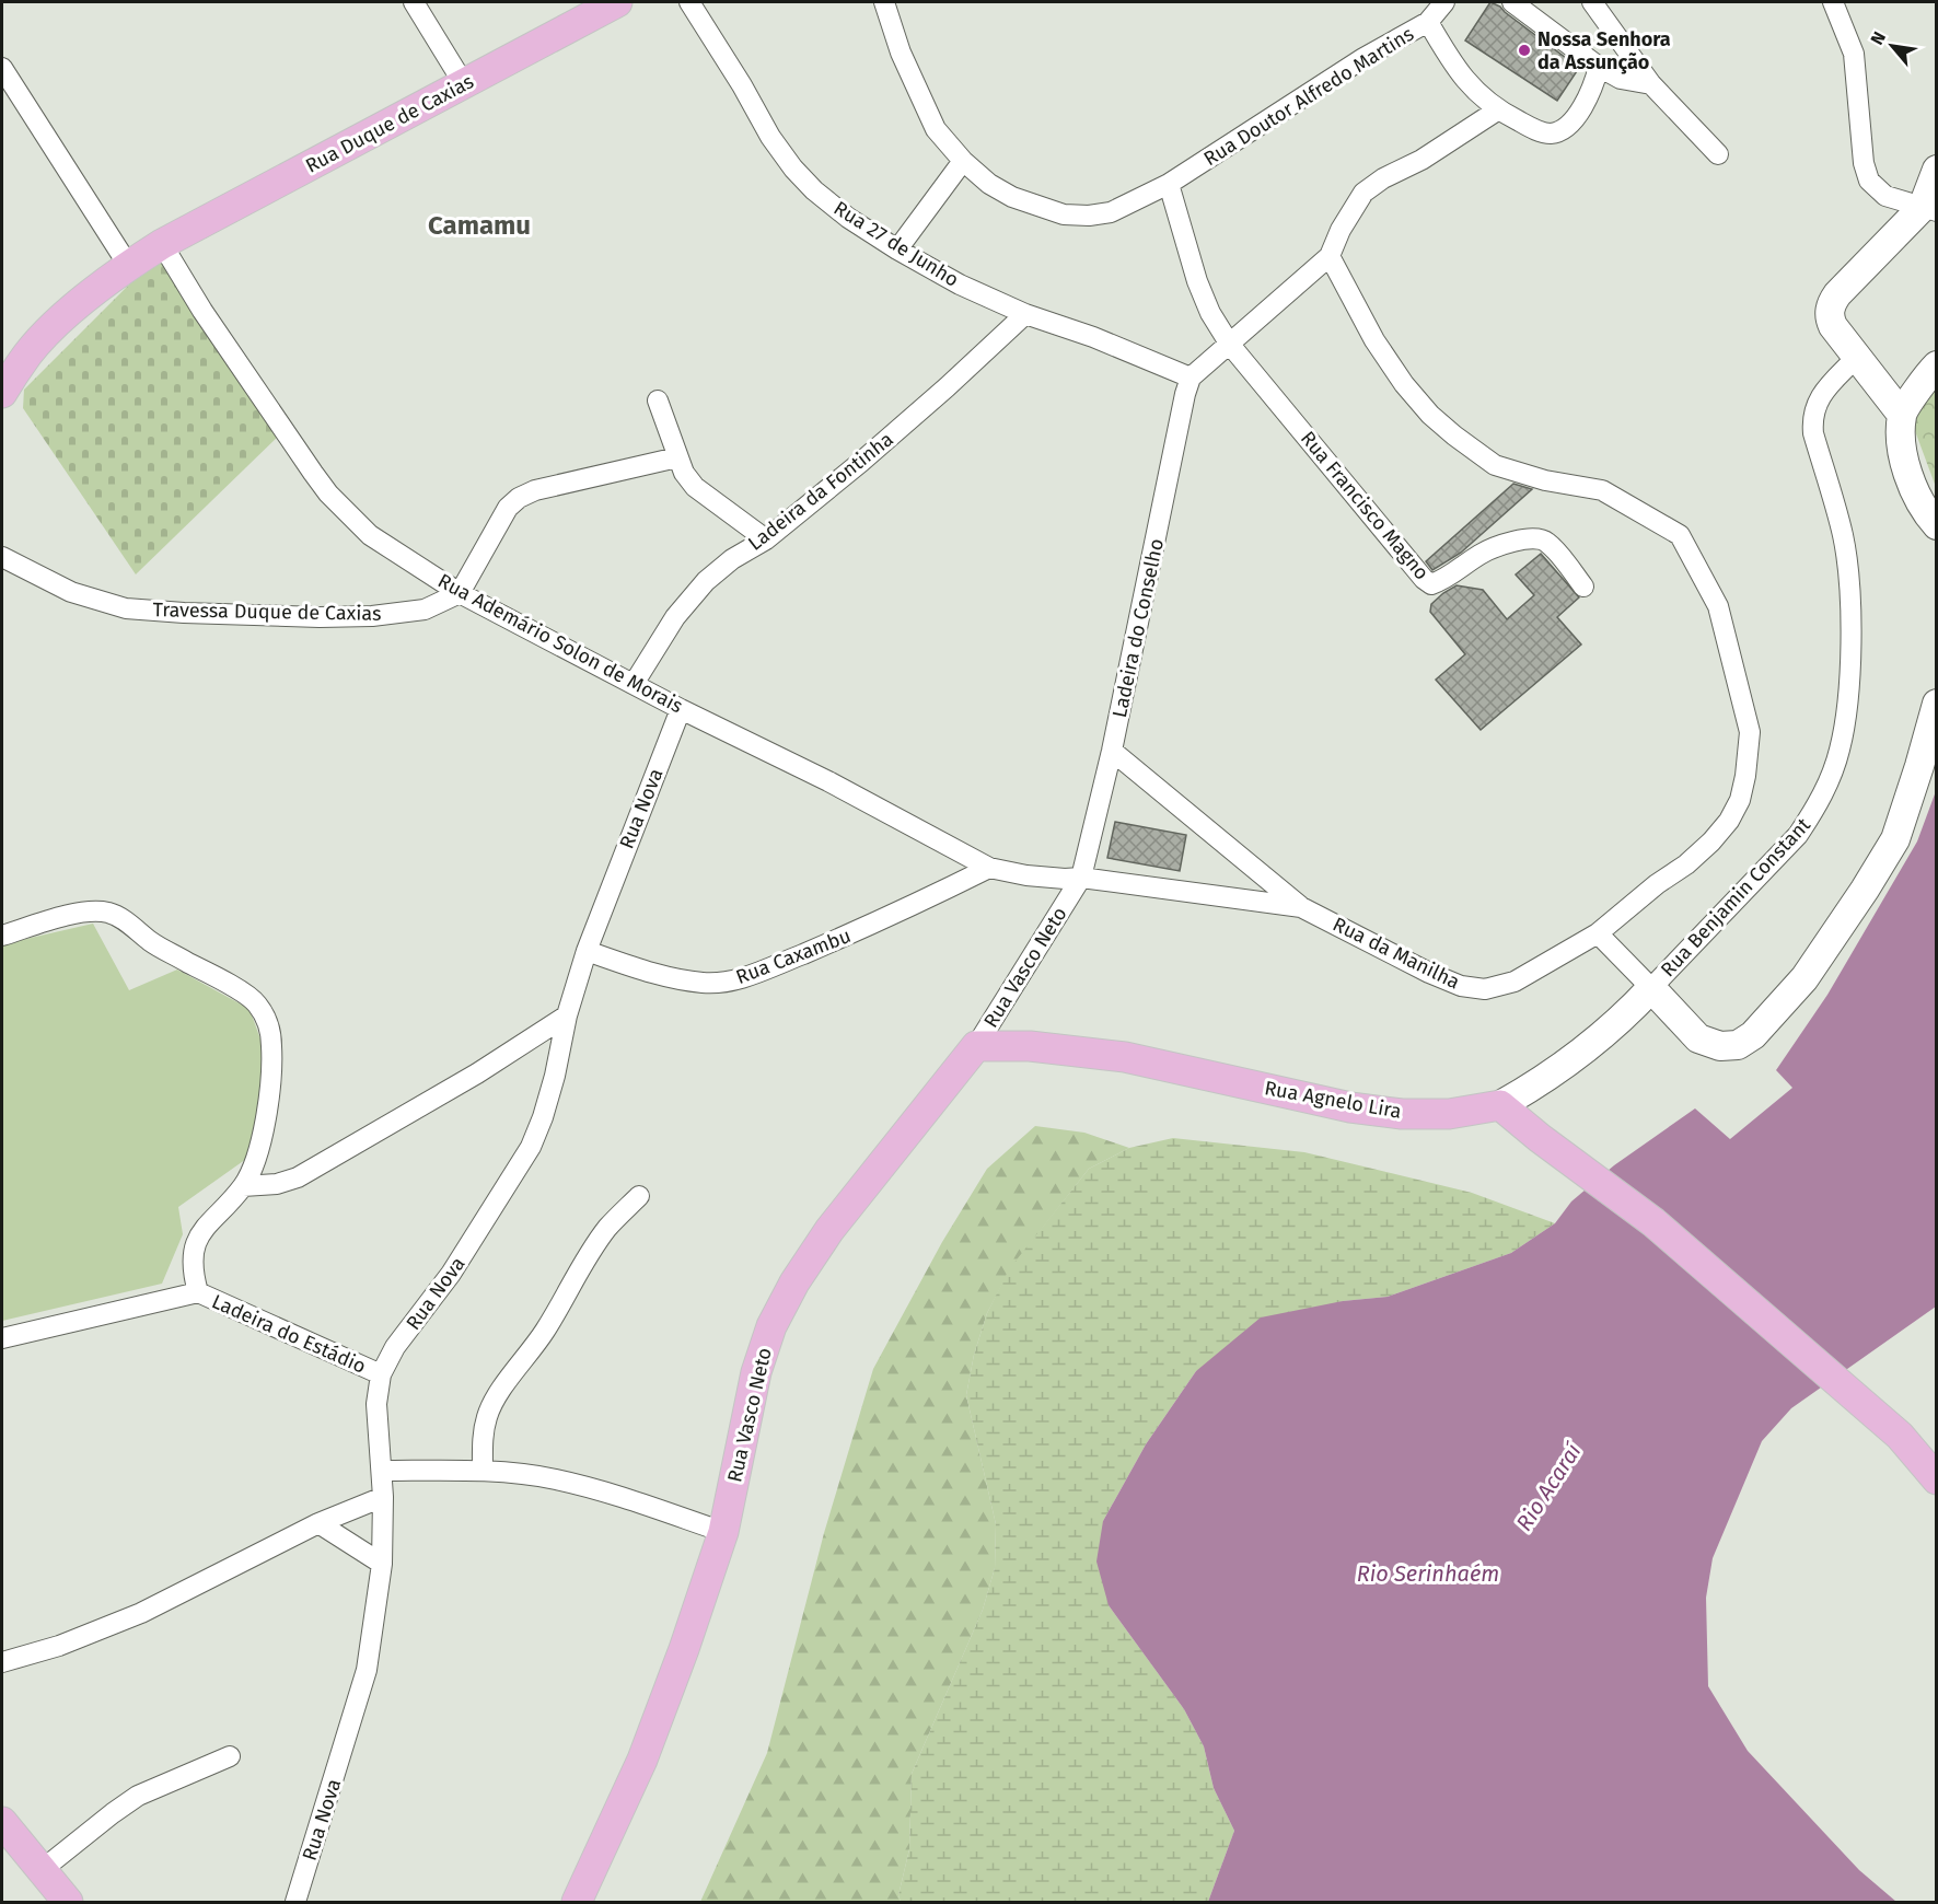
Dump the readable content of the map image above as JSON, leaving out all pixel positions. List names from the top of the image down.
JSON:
{
  "streets": {
    "main road": ["Rua Duque de Caxias", "Rua Vasco Neto", "Rua Agnelo Lira"],
    "street": [
      "Rua Doutor Alfredo Martins",
      "Rua 27 de Junho",
      "Ladeira da Fontinha",
      "Rua Francisco Magno",
      "Travessa Duque de Caxias",
      "Ladeira do Conselho",
      "Rua Ademário Solon de Morais",
      "Rua Nova",
      "Rua Benjamin Constant",
      "Rua da Manilha",
      "Rua Caxambu",
      "Ladeira do Estádio"
    ]
  },
  "crossings": [
    ["Rua Duque de Caxias", "Rua Ademário Solon de Morais"],
    ["Rua 27 de Junho", "Ladeira da Fontinha"],
    ["Rua 27 de Junho", "Ladeira do Conselho"],
    ["Ladeira da Fontinha", "Rua Ademário Solon de Morais"],
    ["Travessa Duque de Caxias", "Rua Ademário Solon de Morais"],
    ["Ladeira do Conselho", "Rua Ademário Solon de Morais"],
    ["Ladeira do Conselho", "Rua da Manilha"],
    ["Ladeira do Conselho", "Rua Vasco Neto"],
    ["Rua Ademário Solon de Morais", "Rua Nova"],
    ["Rua Ademário Solon de Morais", "Rua da Manilha"],
    ["Rua Ademário Solon de Morais", "Rua Caxambu"],
    ["Rua Ademário Solon de Morais", "Rua Vasco Neto"],
    ["Rua Nova", "Rua Caxambu"],
    ["Rua Nova", "Ladeira do Estádio"],
    ["Rua Benjamin Constant", "Rua Agnelo Lira"],
    ["Rua da Manilha", "Rua Vasco Neto"],
    ["Rua Vasco Neto", "Rua Agnelo Lira"]
  ],
  "districts": ["Camamu"],
  "water": ["Rio Acaraí", "Rio Serinhaém"],
  "places": ["Nossa Senhora da Assunção"],
  "north": "top left"
}
